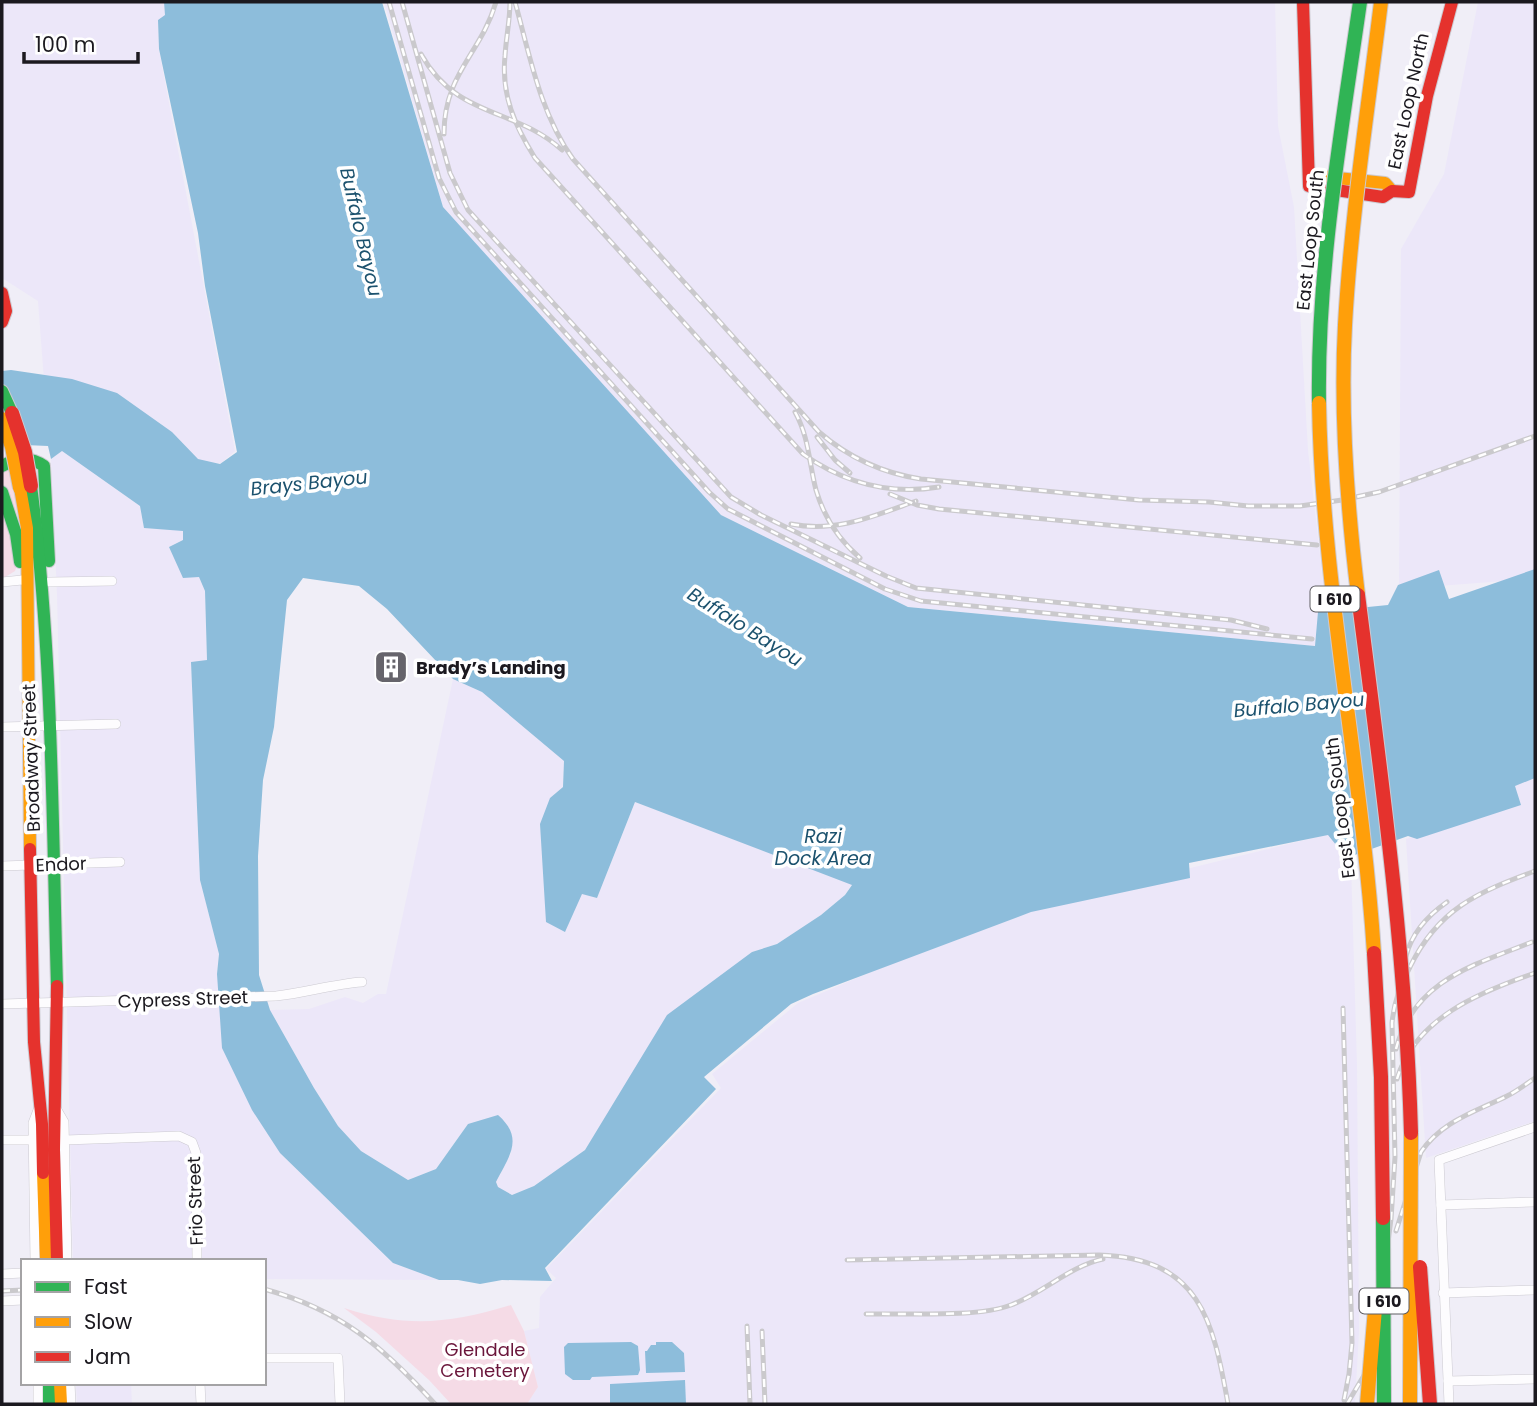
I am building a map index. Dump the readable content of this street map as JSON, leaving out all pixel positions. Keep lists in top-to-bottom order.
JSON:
{
  "streets": {
    "main road": [
      "East Loop North",
      "East Loop South",
      "I 610",
      "Broadway Street"
    ],
    "street": ["Endor", "Cypress Street", "Frio Street"]
  },
  "crossings": [
    ["Broadway Street", "Endor"],
    ["Broadway Street", "Cypress Street"],
    ["Broadway Street", "Frio Street"]
  ],
  "water": ["Buffalo Bayou", "Brays Bayou", "Razi Dock Area"],
  "parks": ["Glendale Cemetery"],
  "places": {
    "building": ["Brady’s Landing"]
  },
  "legend": ["Fast", "Slow", "Jam"],
  "scale_bar": "100 m"
}
